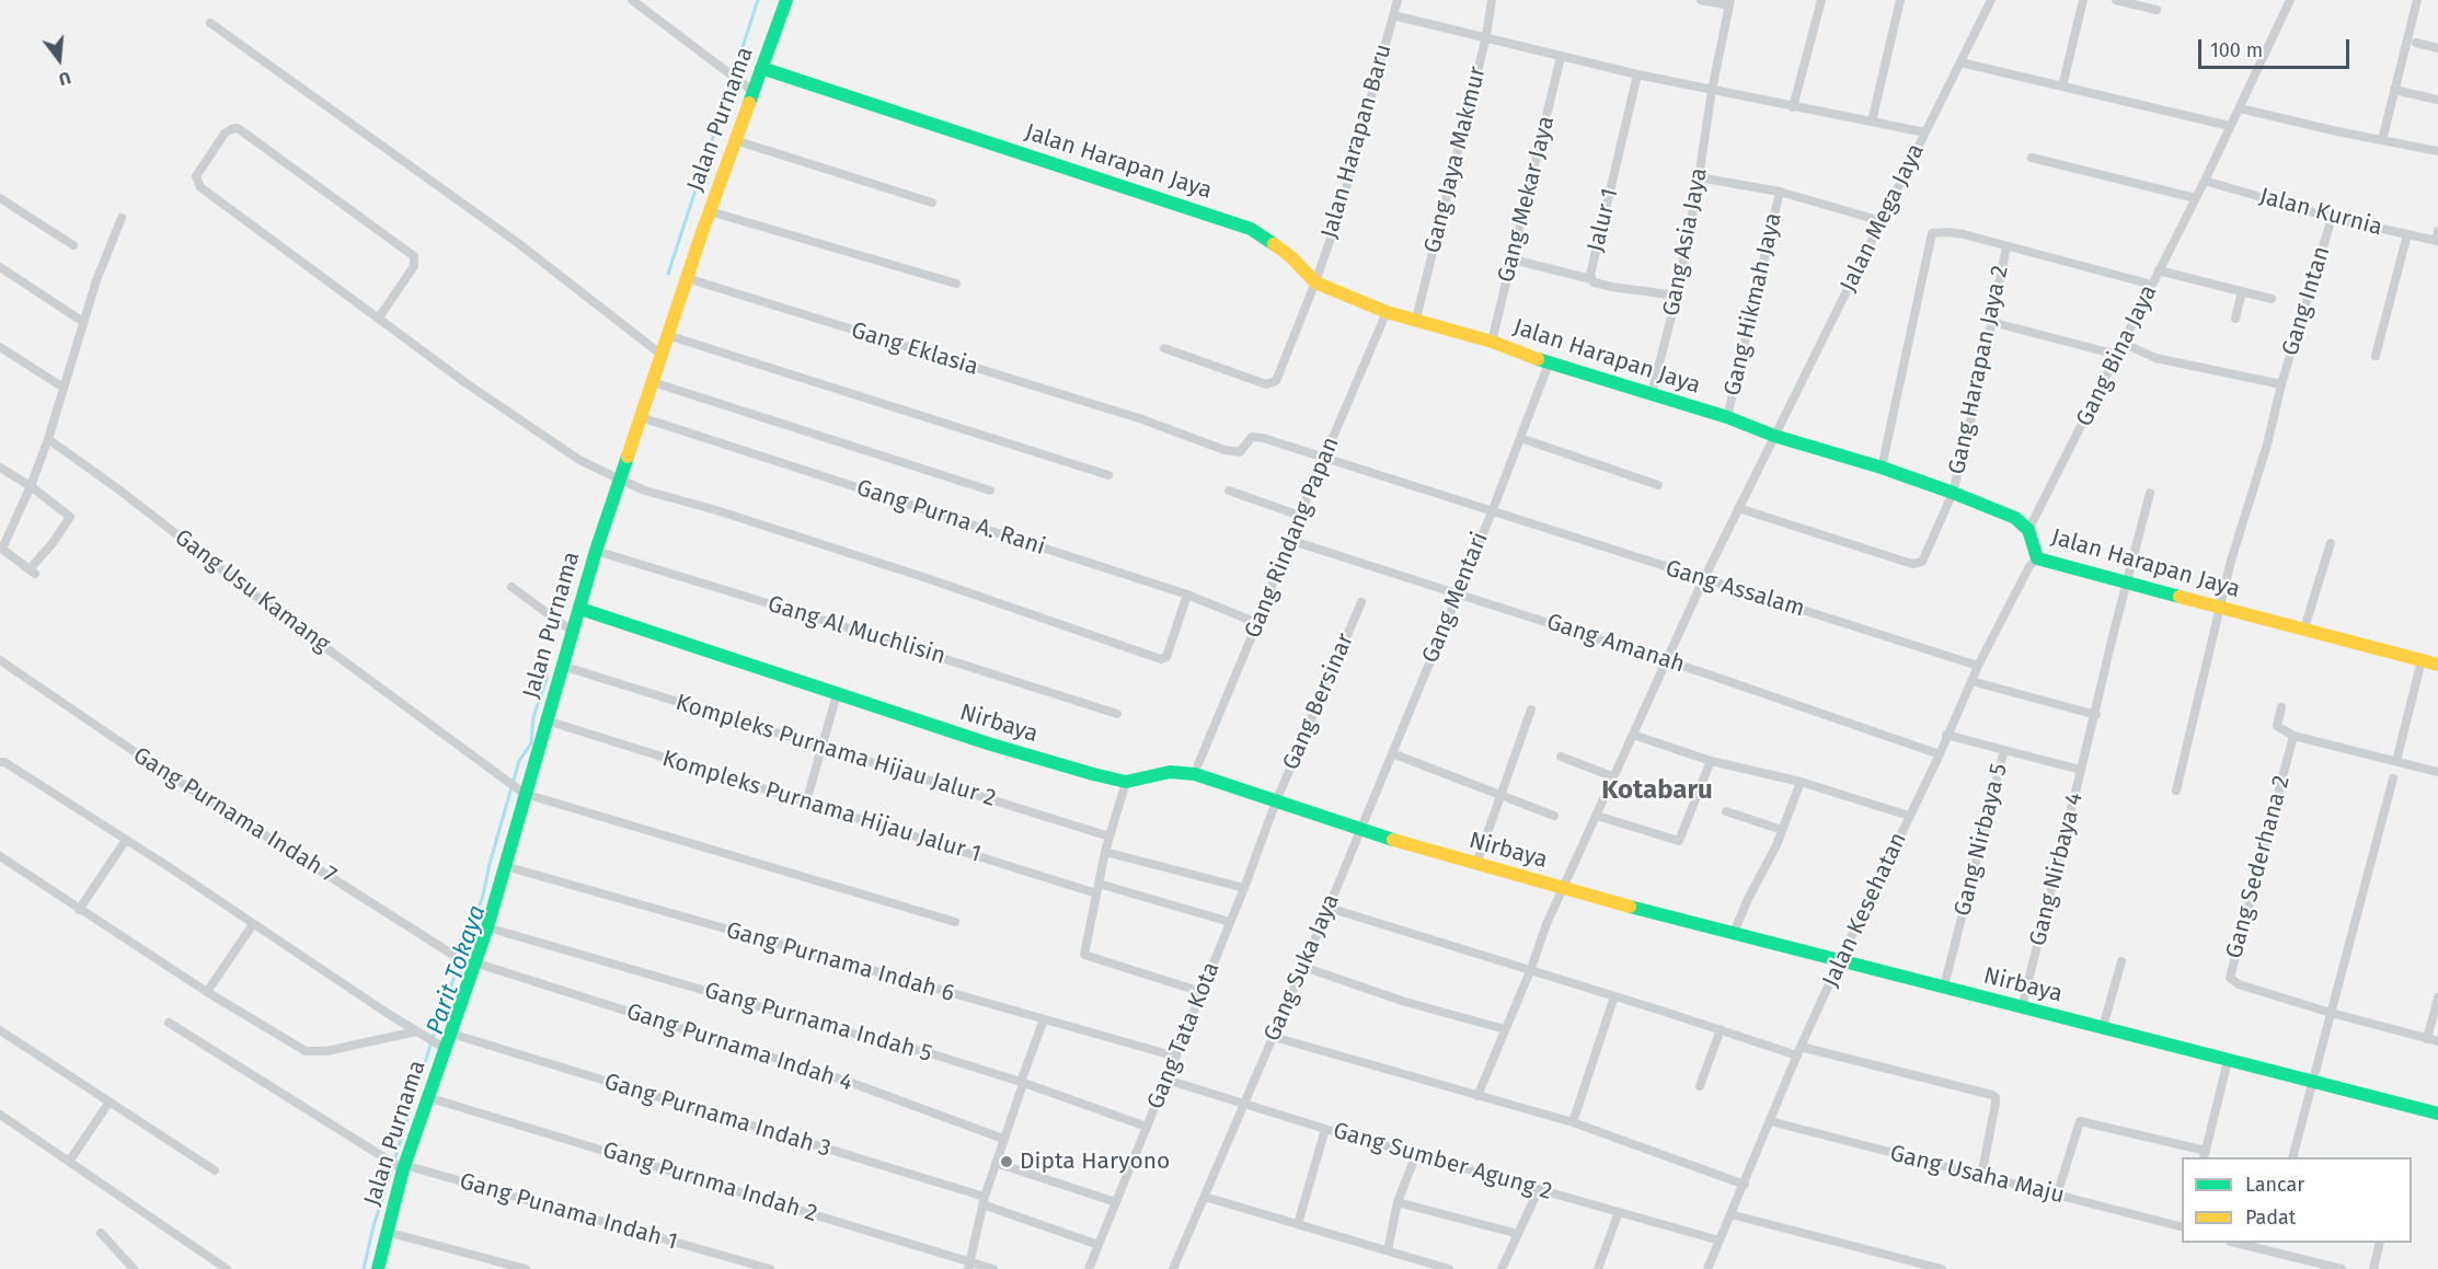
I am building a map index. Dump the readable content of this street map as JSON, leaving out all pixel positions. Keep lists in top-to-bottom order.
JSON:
{
  "streets": {
    "street": [
      "Jalan Purnama",
      "Jalan Harapan Baru",
      "Gang Jaya Makmur",
      "Jalan Harapan Jaya",
      "Gang Mekar Jaya",
      "Jalan Kurnia",
      "Jalan Mega Jaya",
      "Jalur 1",
      "Gang Asia Jaya",
      "Gang Intan",
      "Gang Hikmah Jaya",
      "Gang Eklasia",
      "Gang Bina Jaya",
      "Gang Harapan Jaya 2",
      "Gang Purna A. Rani",
      "Gang Rindang Papan",
      "Gang Assalam",
      "Gang Usu Kamang",
      "Gang Mentari",
      "Gang Al Muchlisin",
      "Gang Amanah",
      "Gang Bersinar",
      "Nirbaya",
      "Kompleks Purnama Hijau Jalur 2",
      "Kompleks Purnama Hijau Jalur 1",
      "Gang Purnama Indah 7",
      "Gang Nirbaya 5",
      "Gang Sederhana 2",
      "Gang Nirbaya 4",
      "Jalan Kesehatan",
      "Gang Purnama Indah 6",
      "Gang Suka Jaya",
      "Gang Purnama Indah 5",
      "Gang Tata Kota",
      "Gang Purnama Indah 4",
      "Gang Purnama Indah 3",
      "Gang Sumber Agung 2",
      "Gang Usaha Maju",
      "Gang Purnma Indah 2",
      "Gang Punama Indah 1"
    ]
  },
  "crossings": [
    ["Jalan Purnama", "Jalan Harapan Jaya"],
    ["Jalan Purnama", "Gang Eklasia"],
    ["Jalan Purnama", "Gang Purna A. Rani"],
    ["Jalan Purnama", "Gang Usu Kamang"],
    ["Jalan Purnama", "Gang Al Muchlisin"],
    ["Jalan Purnama", "Nirbaya"],
    ["Jalan Purnama", "Kompleks Purnama Hijau Jalur 2"],
    ["Jalan Purnama", "Kompleks Purnama Hijau Jalur 1"],
    ["Jalan Purnama", "Gang Purnama Indah 7"],
    ["Jalan Purnama", "Gang Purnama Indah 6"],
    ["Jalan Purnama", "Gang Purnama Indah 5"],
    ["Jalan Purnama", "Gang Purnama Indah 4"],
    ["Jalan Purnama", "Gang Purnama Indah 3"],
    ["Jalan Purnama", "Gang Purnma Indah 2"],
    ["Jalan Purnama", "Gang Punama Indah 1"],
    ["Jalan Harapan Baru", "Jalan Harapan Jaya"],
    ["Gang Jaya Makmur", "Jalan Harapan Jaya"],
    ["Jalan Harapan Jaya", "Gang Mekar Jaya"],
    ["Jalan Harapan Jaya", "Jalan Mega Jaya"],
    ["Jalan Harapan Jaya", "Gang Asia Jaya"],
    ["Jalan Harapan Jaya", "Gang Intan"],
    ["Jalan Harapan Jaya", "Gang Hikmah Jaya"],
    ["Jalan Harapan Jaya", "Gang Bina Jaya"],
    ["Jalan Harapan Jaya", "Gang Harapan Jaya 2"],
    ["Jalan Harapan Jaya", "Gang Rindang Papan"],
    ["Jalan Harapan Jaya", "Gang Mentari"],
    ["Jalan Harapan Jaya", "Gang Nirbaya 4"],
    ["Jalan Harapan Jaya", "Jalan Kesehatan"],
    ["Jalan Kurnia", "Gang Intan"],
    ["Jalan Kurnia", "Gang Bina Jaya"],
    ["Jalan Mega Jaya", "Gang Harapan Jaya 2"],
    ["Jalan Mega Jaya", "Gang Assalam"],
    ["Jalan Mega Jaya", "Gang Amanah"],
    ["Jalan Mega Jaya", "Nirbaya"],
    ["Jalur 1", "Gang Asia Jaya"],
    ["Gang Eklasia", "Gang Rindang Papan"],
    ["Gang Eklasia", "Gang Assalam"],
    ["Gang Purna A. Rani", "Gang Rindang Papan"],
    ["Gang Rindang Papan", "Gang Assalam"],
    ["Gang Rindang Papan", "Gang Amanah"],
    ["Gang Rindang Papan", "Nirbaya"],
    ["Gang Assalam", "Gang Mentari"],
    ["Gang Assalam", "Jalan Kesehatan"],
    ["Gang Mentari", "Gang Amanah"],
    ["Gang Mentari", "Nirbaya"],
    ["Gang Mentari", "Gang Suka Jaya"],
    ["Gang Amanah", "Jalan Kesehatan"],
    ["Gang Bersinar", "Nirbaya"],
    ["Gang Bersinar", "Gang Tata Kota"],
    ["Nirbaya", "Gang Nirbaya 5"],
    ["Nirbaya", "Gang Nirbaya 4"],
    ["Nirbaya", "Jalan Kesehatan"],
    ["Nirbaya", "Gang Suka Jaya"],
    ["Nirbaya", "Gang Tata Kota"],
    ["Kompleks Purnama Hijau Jalur 1", "Gang Tata Kota"],
    ["Gang Purnama Indah 7", "Gang Purnama Indah 4"],
    ["Gang Nirbaya 5", "Jalan Kesehatan"],
    ["Jalan Kesehatan", "Gang Sumber Agung 2"],
    ["Jalan Kesehatan", "Gang Usaha Maju"],
    ["Gang Purnama Indah 6", "Gang Tata Kota"],
    ["Gang Suka Jaya", "Gang Sumber Agung 2"],
    ["Gang Purnama Indah 5", "Gang Tata Kota"],
    ["Gang Tata Kota", "Gang Purnama Indah 3"],
    ["Gang Tata Kota", "Gang Sumber Agung 2"]
  ],
  "districts": ["Kotabaru"],
  "water": ["Parit Tokaya"],
  "places": ["Dipta Haryono"],
  "legend": ["Lancar", "Padat"],
  "scale_bar": "100 m",
  "north": "bottom"
}
